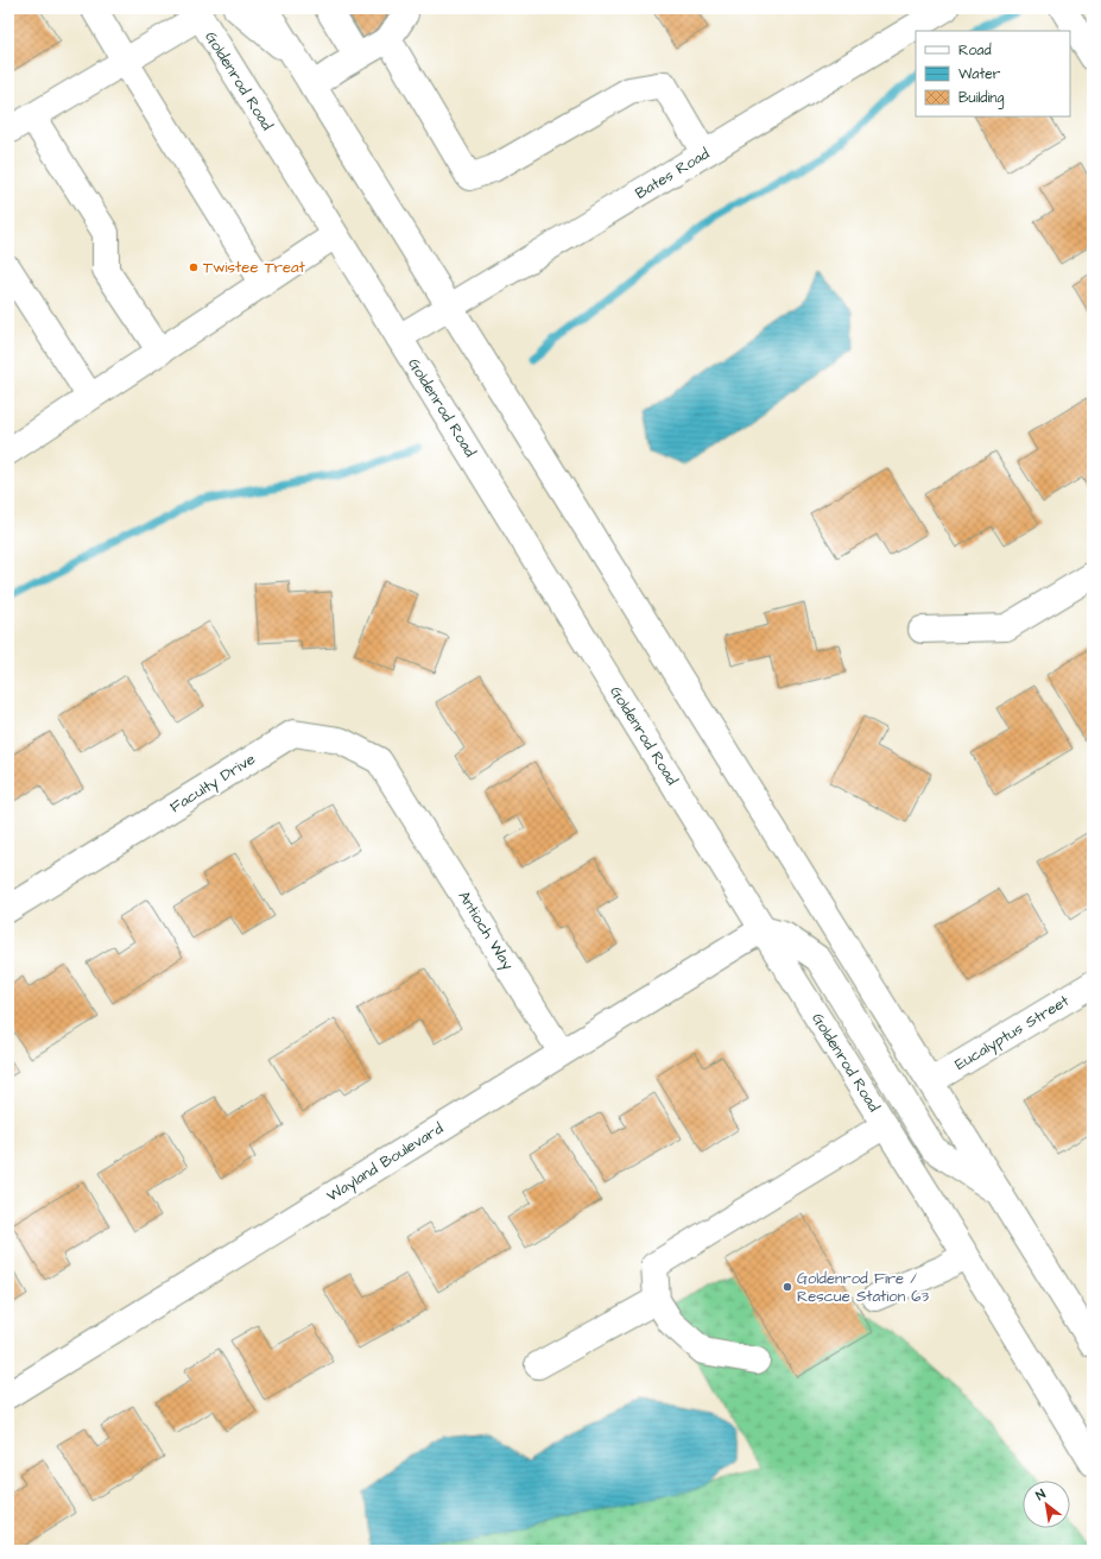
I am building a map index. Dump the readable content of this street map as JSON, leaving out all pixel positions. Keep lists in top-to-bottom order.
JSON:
{
  "streets": {
    "main road": [
      "Goldenrod Road",
      "Bates Road",
      "Faculty Drive",
      "Antioch Way",
      "Eucalyptus Street",
      "Wayland Boulevard"
    ]
  },
  "crossings": [
    ["Goldenrod Road", "Bates Road"],
    ["Goldenrod Road", "Wayland Boulevard"],
    ["Faculty Drive", "Antioch Way"],
    ["Antioch Way", "Wayland Boulevard"]
  ],
  "places": ["Twistee Treat", "Goldenrod Fire / Rescue Station 63"],
  "legend": ["Road", "Water", "Building"],
  "north": "top left"
}
